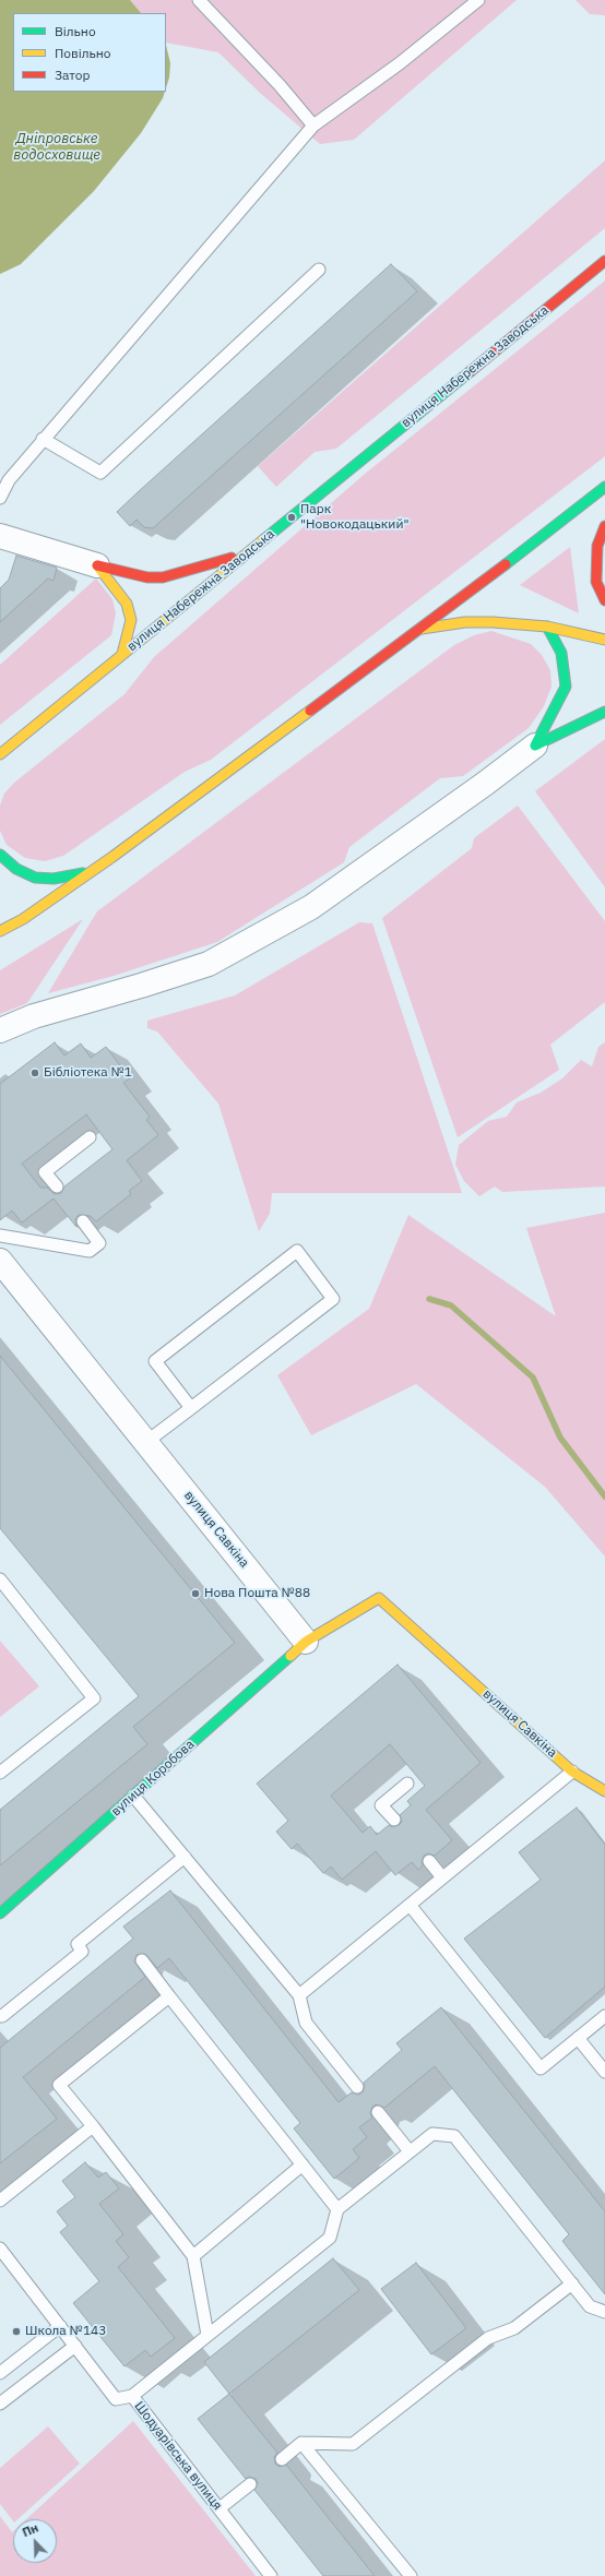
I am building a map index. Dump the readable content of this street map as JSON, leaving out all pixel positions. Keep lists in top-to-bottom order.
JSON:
{
  "streets": {
    "main road": ["вулиця Набережна Заводська", "вулиця Савкіна", "вулиця Коробова"],
    "lane": ["Шодуарівська вулиця"]
  },
  "crossings": [
    ["вулиця Савкіна", "вулиця Коробова"]
  ],
  "water": ["Дніпровське водосховище"],
  "places": [
    "Парк \"Новокодацький\"",
    "Бібліотека №1",
    "Нова Пошта №88",
    "Школа №143"
  ],
  "legend": ["Вільно", "Повільно", "Затор"],
  "north": "top left"
}
